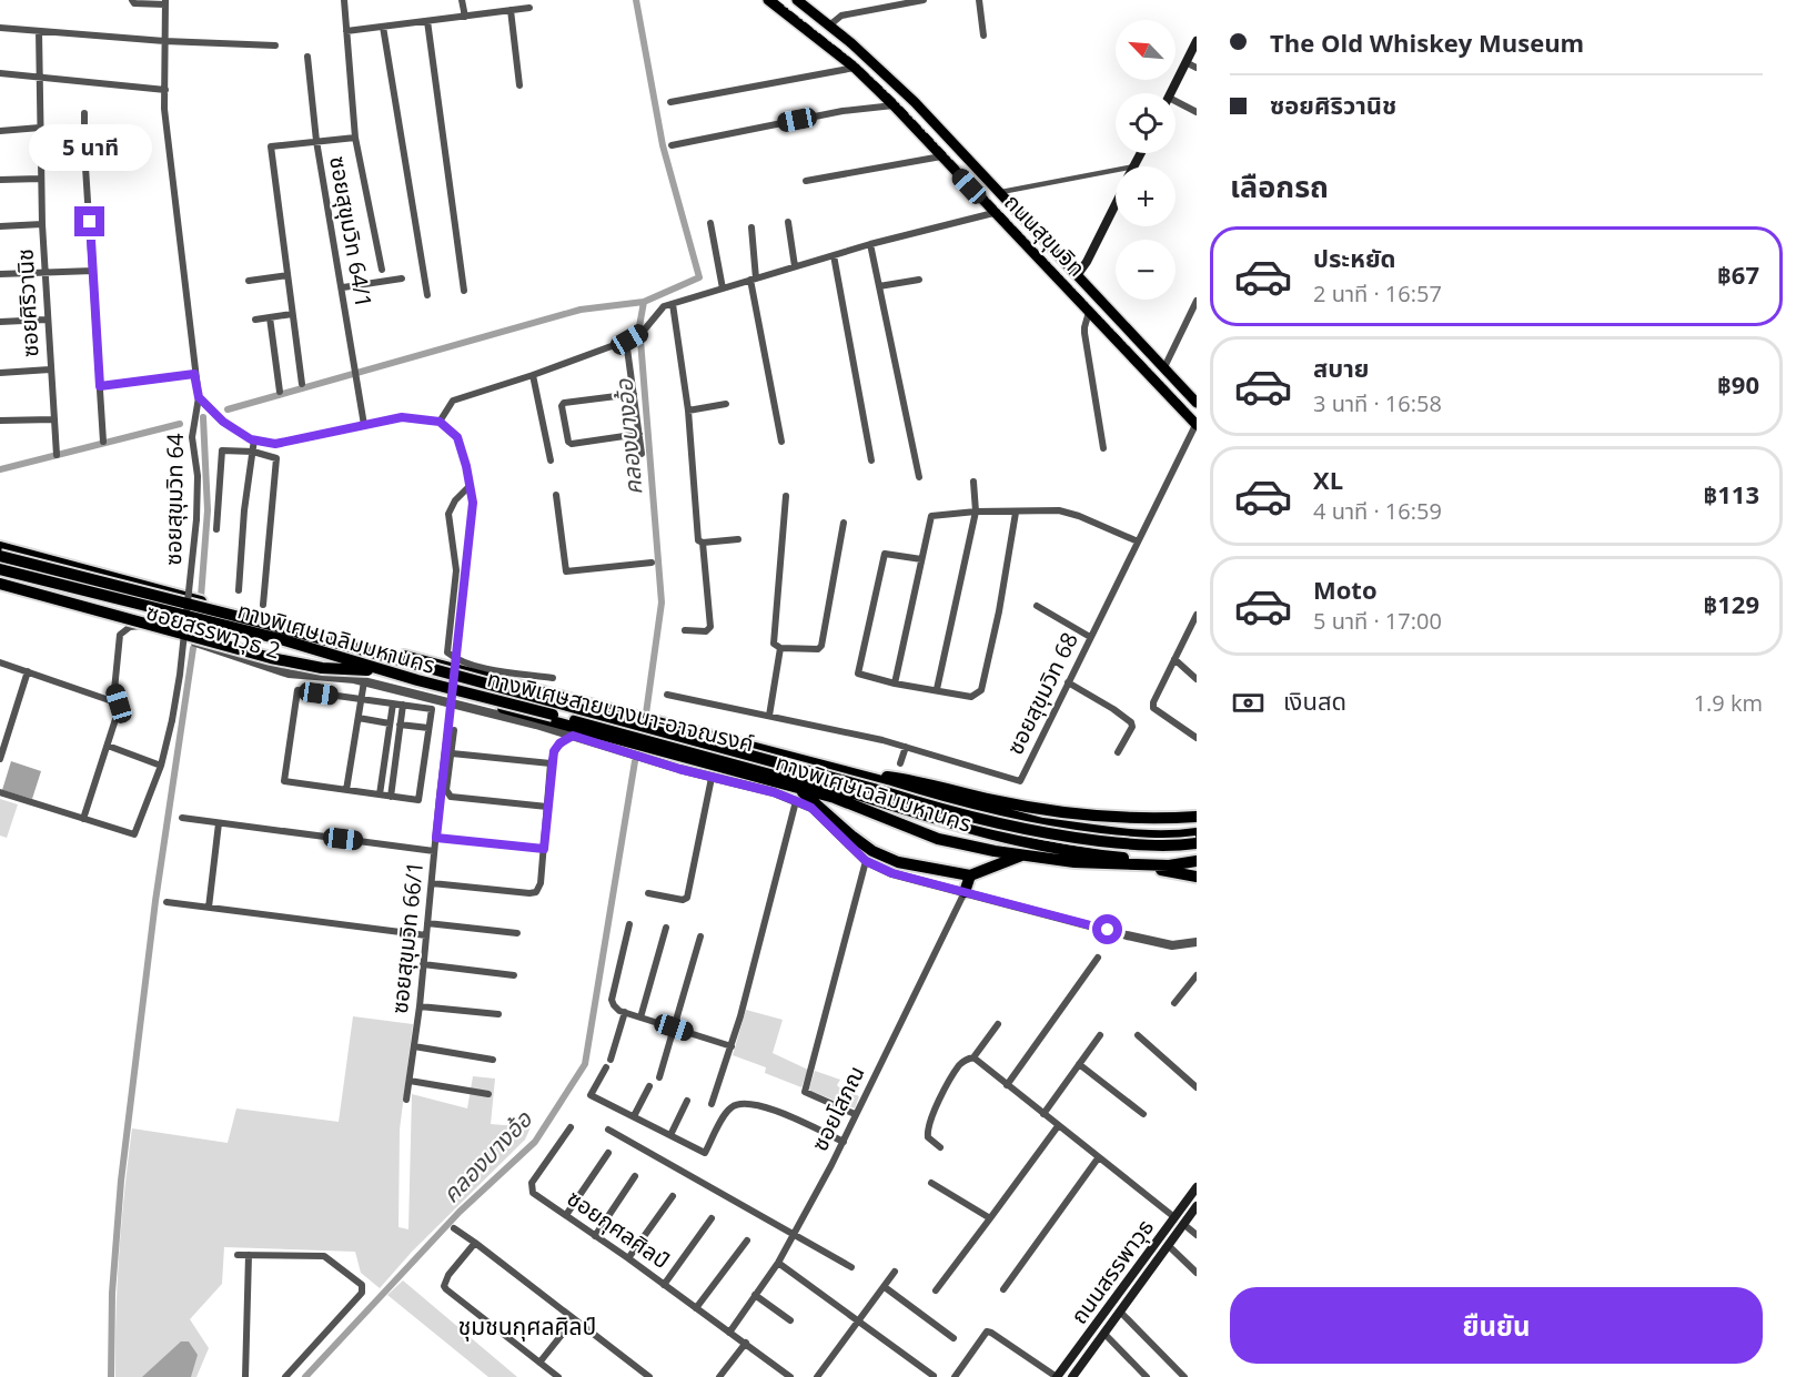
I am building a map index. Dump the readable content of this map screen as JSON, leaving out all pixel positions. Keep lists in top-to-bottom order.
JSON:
{
  "streets": {
    "highway": ["ทางพิเศษเฉลิมมหานคร", "ทางพิเศษสายบางนา-อาจณรงค์"],
    "main road": ["ถนนสุขุมวิท", "ถนนสรรพาวุธ"],
    "street": [
      "ซอยสุขุมวิท 64/1",
      "ซอยศิริวานิช",
      "ซอยสุขุมวิท 64",
      "ซอยสรรพาวุธ 2",
      "ซอยสุขุมวิท 68",
      "ซอยสุขุมวิท 66/1",
      "ซอยโสภณ",
      "ซอยกุศลศิลป์"
    ]
  },
  "crossings": [
    ["ถนนสุขุมวิท", "ซอยสุขุมวิท 68"],
    ["ซอยสุขุมวิท 64", "ซอยสรรพาวุธ 2"],
    ["ซอยสรรพาวุธ 2", "ซอยโสภณ"],
    ["ทางพิเศษเฉลิมมหานคร", "ทางพิเศษสายบางนา-อาจณรงค์"],
    ["ซอยโสภณ", "ซอยกุศลศิลป์"]
  ],
  "districts": ["ชุมชนกุศลศิลป์"],
  "water": ["คลองบางอ้อ"],
  "north": "top left",
  "page": {
    "banner": ["The Old Whiskey Museum", "ซอยศิริวานิช"],
    "map_buttons": ["+", "−"],
    "bubble": "5 นาที",
    "heading": "เลือกรถ",
    "list": [
      {
        "name": "ประหยัด",
        "note": "2 นาที · 16:57",
        "value": "฿67"
      },
      {
        "name": "สบาย",
        "note": "3 นาที · 16:58",
        "value": "฿90"
      },
      {
        "name": "XL",
        "note": "4 นาที · 16:59",
        "value": "฿113"
      },
      {
        "name": "Moto",
        "note": "5 นาที · 17:00",
        "value": "฿129"
      }
    ],
    "pay": ["เงินสด", "1.9 km"],
    "buttons": "ยืนยัน"
  }
}
